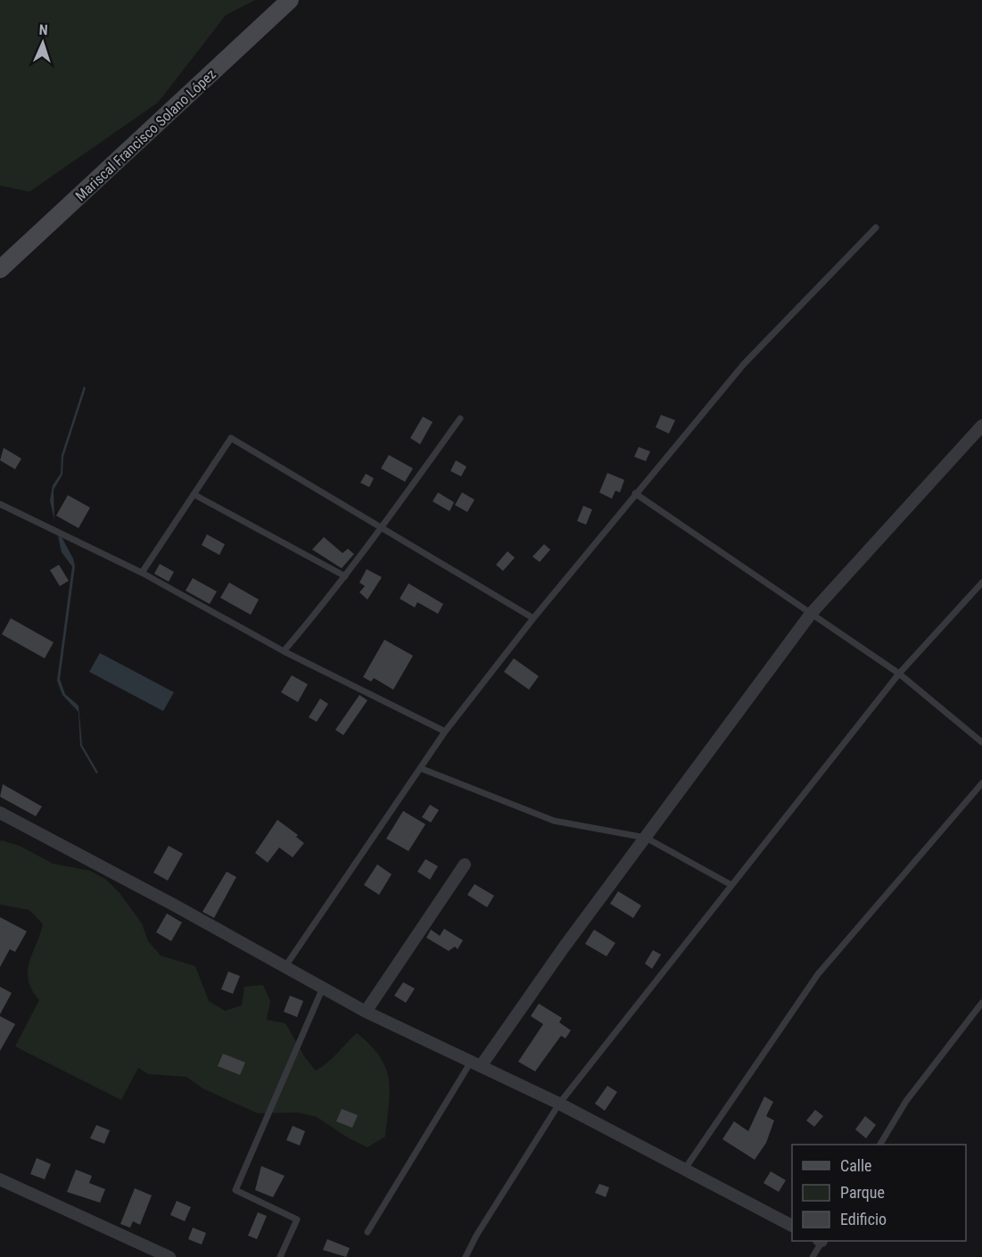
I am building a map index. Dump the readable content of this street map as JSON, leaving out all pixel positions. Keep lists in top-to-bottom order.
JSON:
{
  "streets": {
    "main road": ["Mariscal Francisco Solano López"]
  },
  "legend": ["Calle", "Parque", "Edificio"],
  "north": "top"
}
